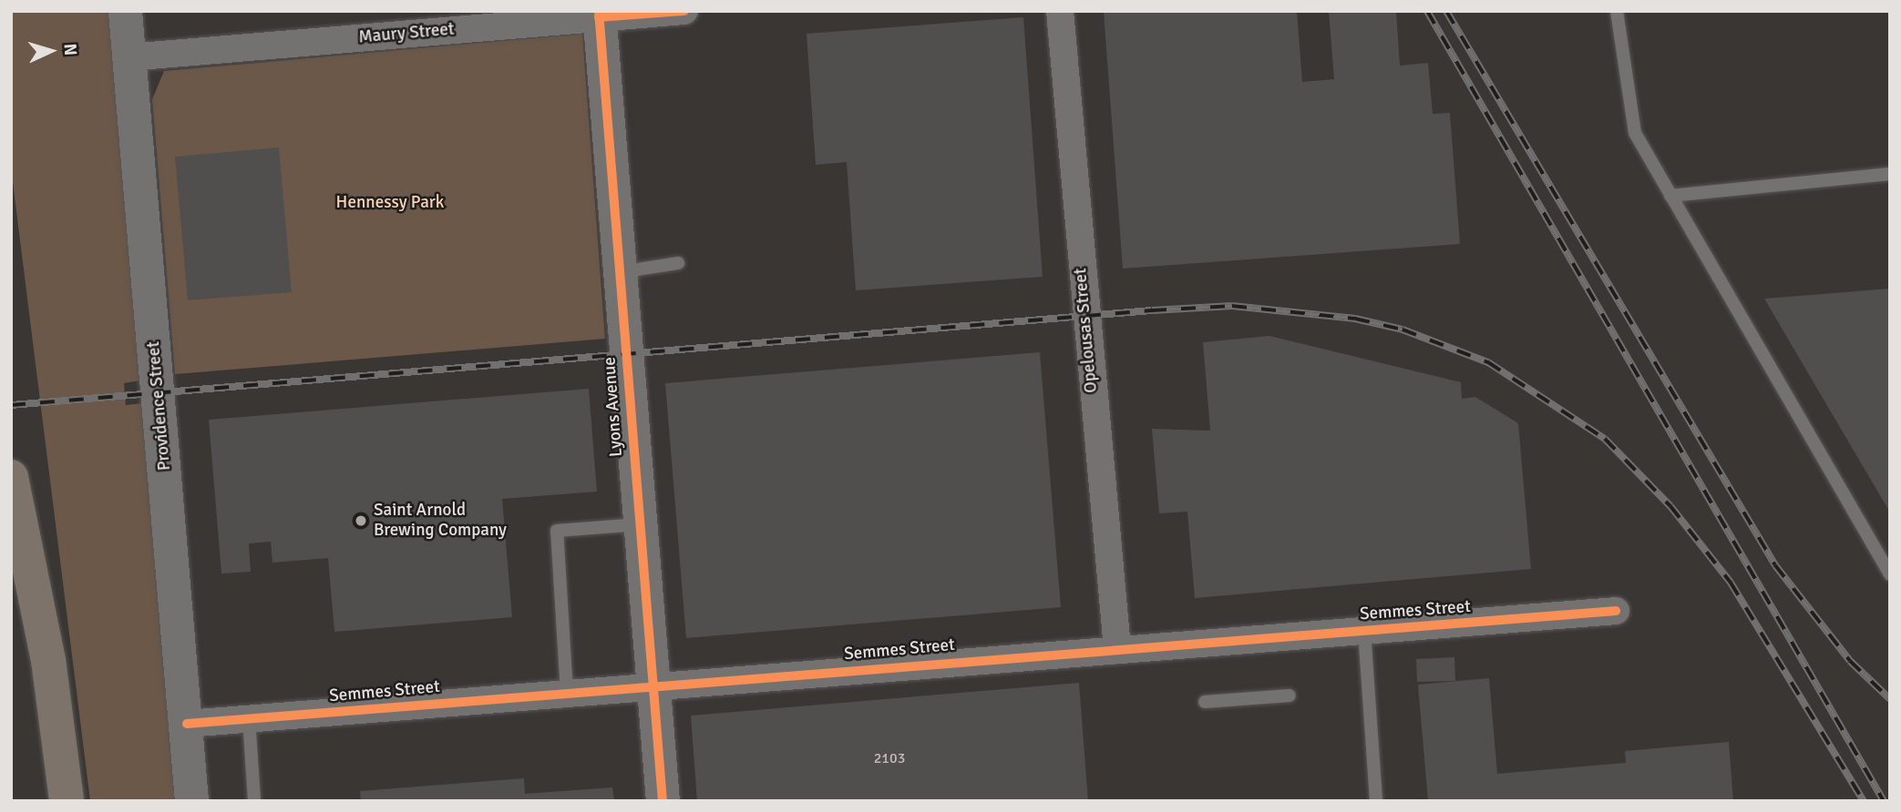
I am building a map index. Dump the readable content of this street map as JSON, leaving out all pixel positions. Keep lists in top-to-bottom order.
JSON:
{
  "streets": {
    "street": [
      "Maury Street",
      "Opelousas Street",
      "Providence Street",
      "Lyons Avenue",
      "Semmes Street"
    ]
  },
  "crossings": [
    ["Maury Street", "Providence Street"],
    ["Maury Street", "Lyons Avenue"],
    ["Opelousas Street", "Semmes Street"],
    ["Providence Street", "Semmes Street"],
    ["Lyons Avenue", "Semmes Street"]
  ],
  "parks": ["Hennessy Park"],
  "places": ["Saint Arnold Brewing Company"],
  "house_numbers": ["2103"],
  "north": "right"
}
